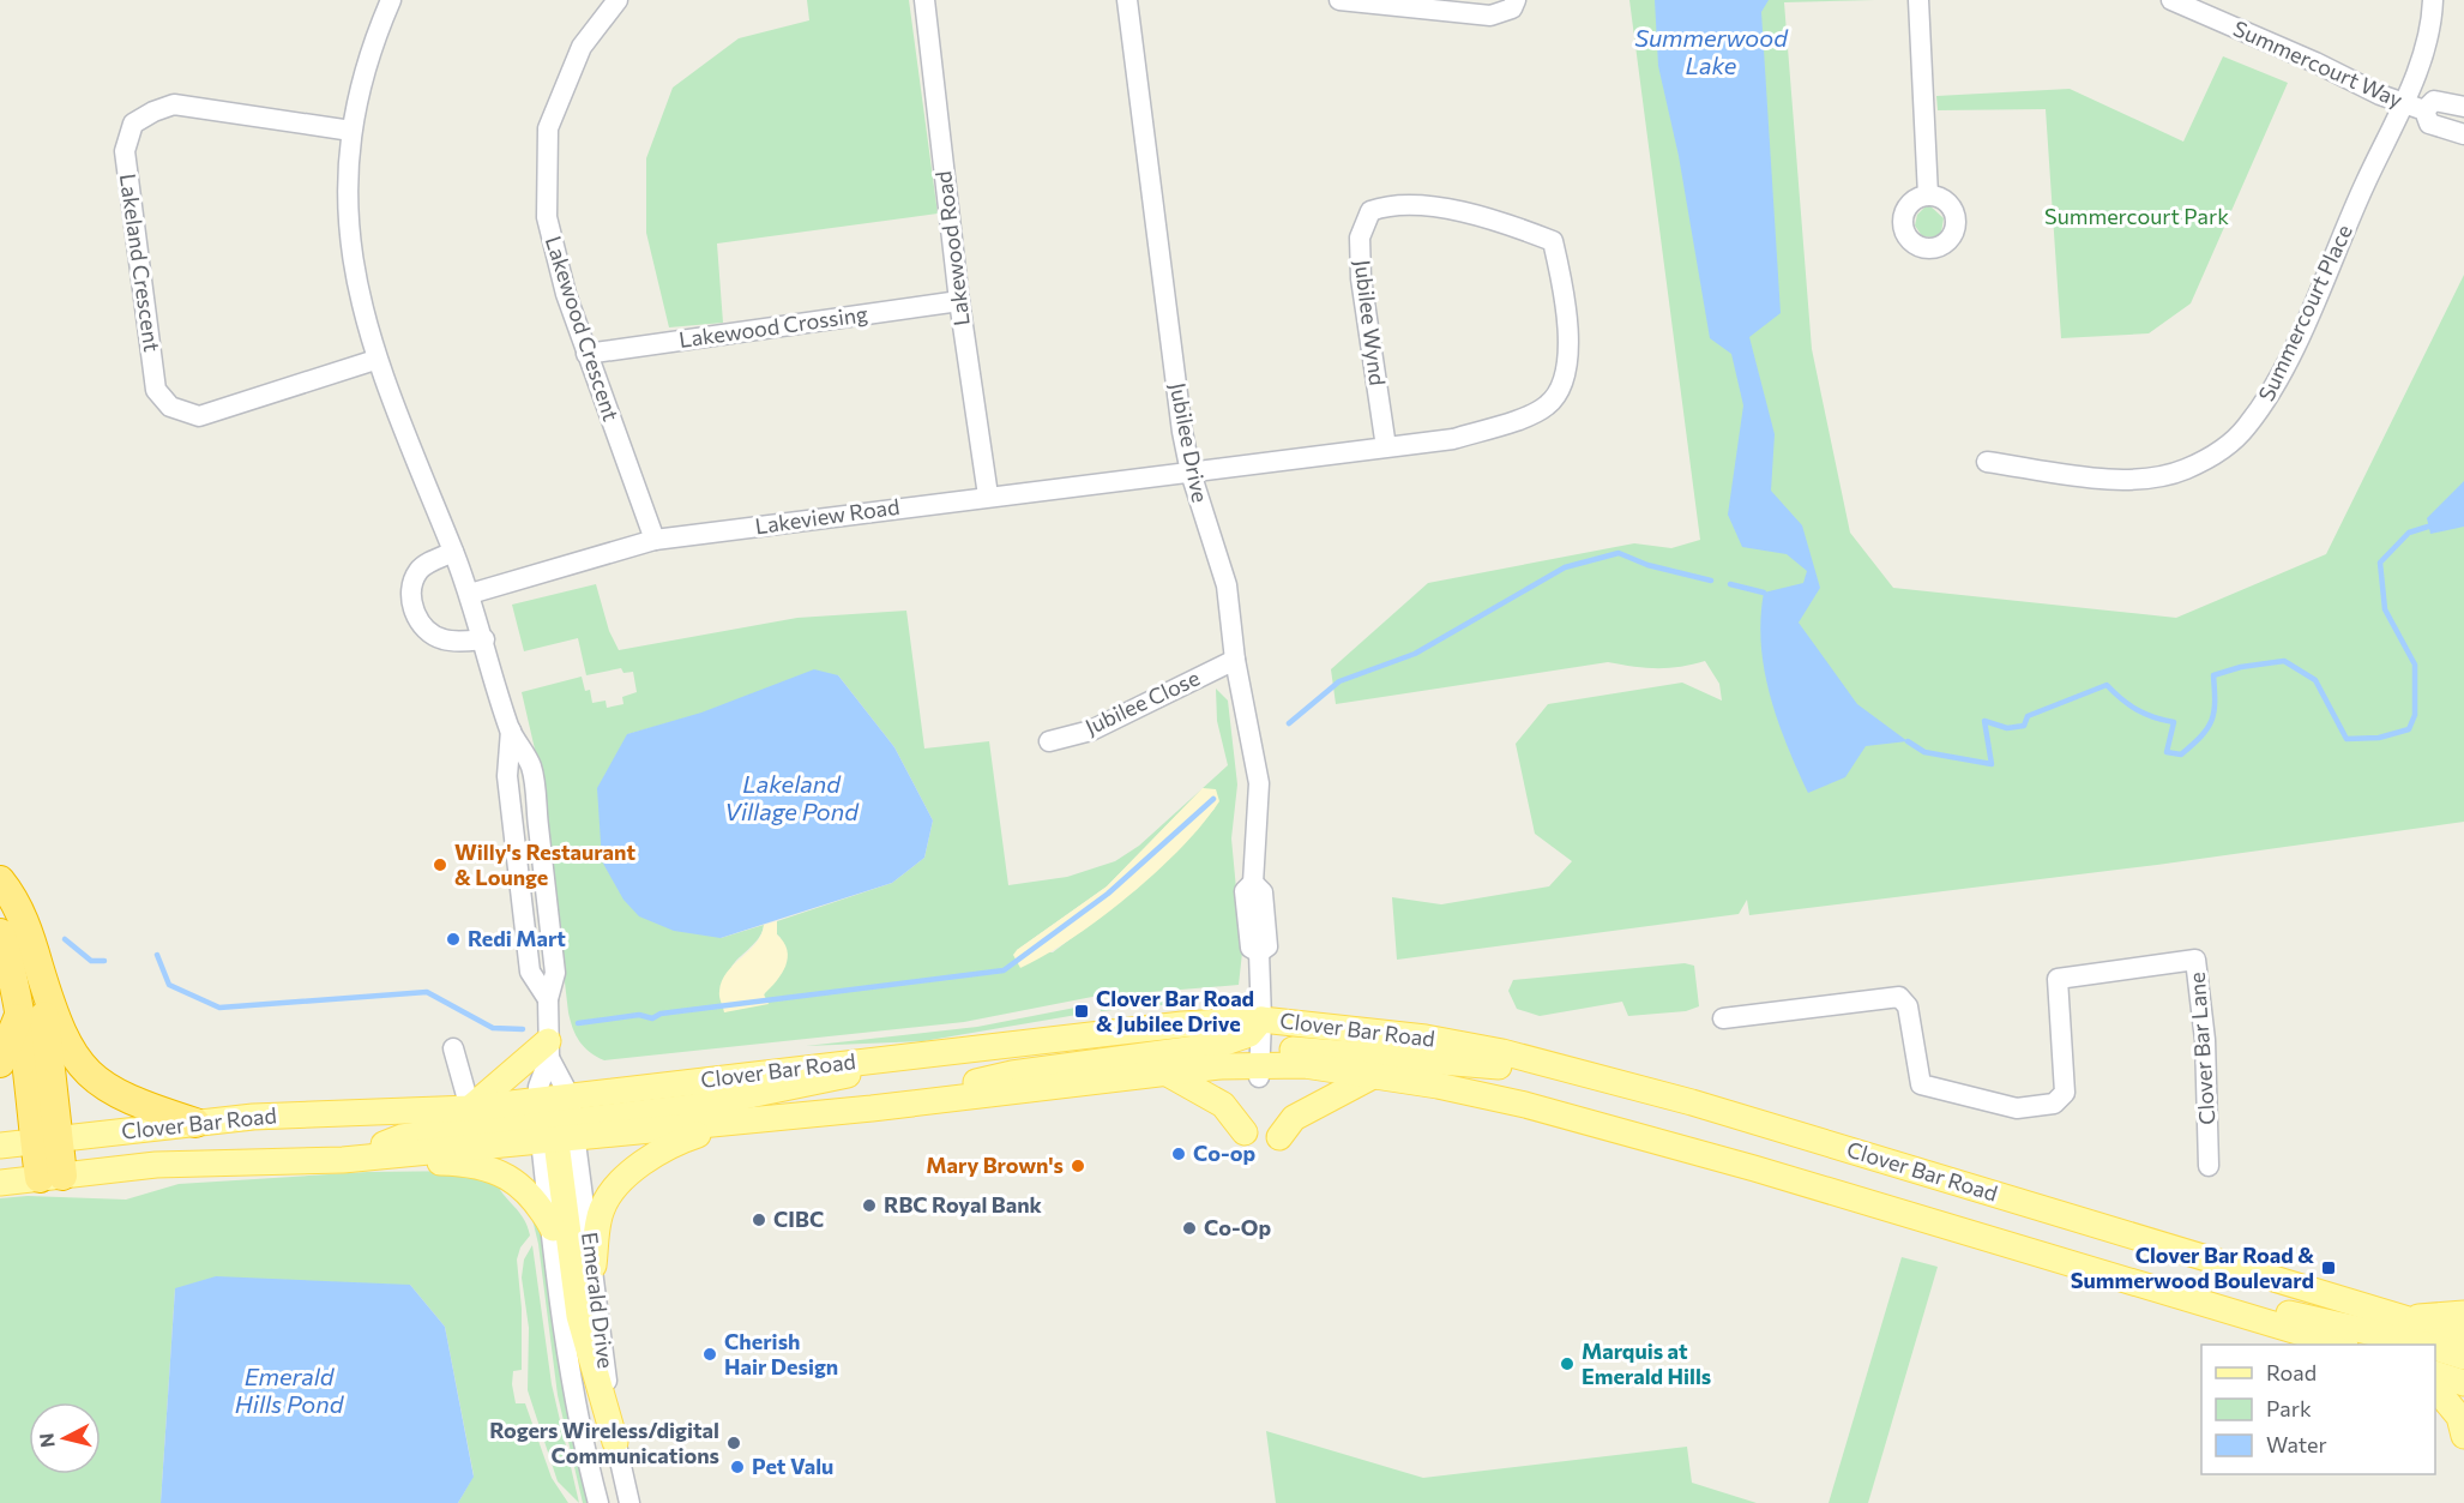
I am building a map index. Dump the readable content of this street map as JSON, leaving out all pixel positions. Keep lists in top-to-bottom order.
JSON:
{
  "streets": {
    "main road": ["Clover Bar Road"],
    "street": [
      "Summercourt Way",
      "Lakewood Road",
      "Lakeland Crescent",
      "Summercourt Place",
      "Jubilee Wynd",
      "Lakewood Crossing",
      "Lakewood Crescent",
      "Jubilee Drive",
      "Lakeview Road",
      "Jubilee Close",
      "Clover Bar Lane",
      "Emerald Drive"
    ]
  },
  "crossings": [
    ["Summercourt Way", "Summercourt Place"],
    ["Lakewood Road", "Lakewood Crossing"],
    ["Lakewood Road", "Lakeview Road"],
    ["Jubilee Wynd", "Jubilee Drive"],
    ["Jubilee Wynd", "Lakeview Road"],
    ["Lakewood Crossing", "Lakewood Crescent"],
    ["Lakewood Crescent", "Lakeview Road"],
    ["Jubilee Drive", "Lakeview Road"],
    ["Jubilee Drive", "Jubilee Close"],
    ["Jubilee Drive", "Clover Bar Road"],
    ["Clover Bar Road", "Emerald Drive"]
  ],
  "water": ["Summerwood Lake", "Lakeland Village Pond", "Emerald Hills Pond"],
  "parks": ["Summercourt Park"],
  "places": {
    "other": [
      "Willy's Restaurant & Lounge",
      "Redi Mart",
      "Co-op",
      "Mary Brown's",
      "RBC Royal Bank",
      "CIBC",
      "Co-Op",
      "Cherish Hair Design",
      "Marquis at Emerald Hills",
      "Rogers Wireless/digital Communications",
      "Pet Valu"
    ],
    "transit": ["Clover Bar Road & Jubilee Drive", "Clover Bar Road & Summerwood Boulevard"]
  },
  "legend": ["Road", "Park", "Water"],
  "north": "left"
}
